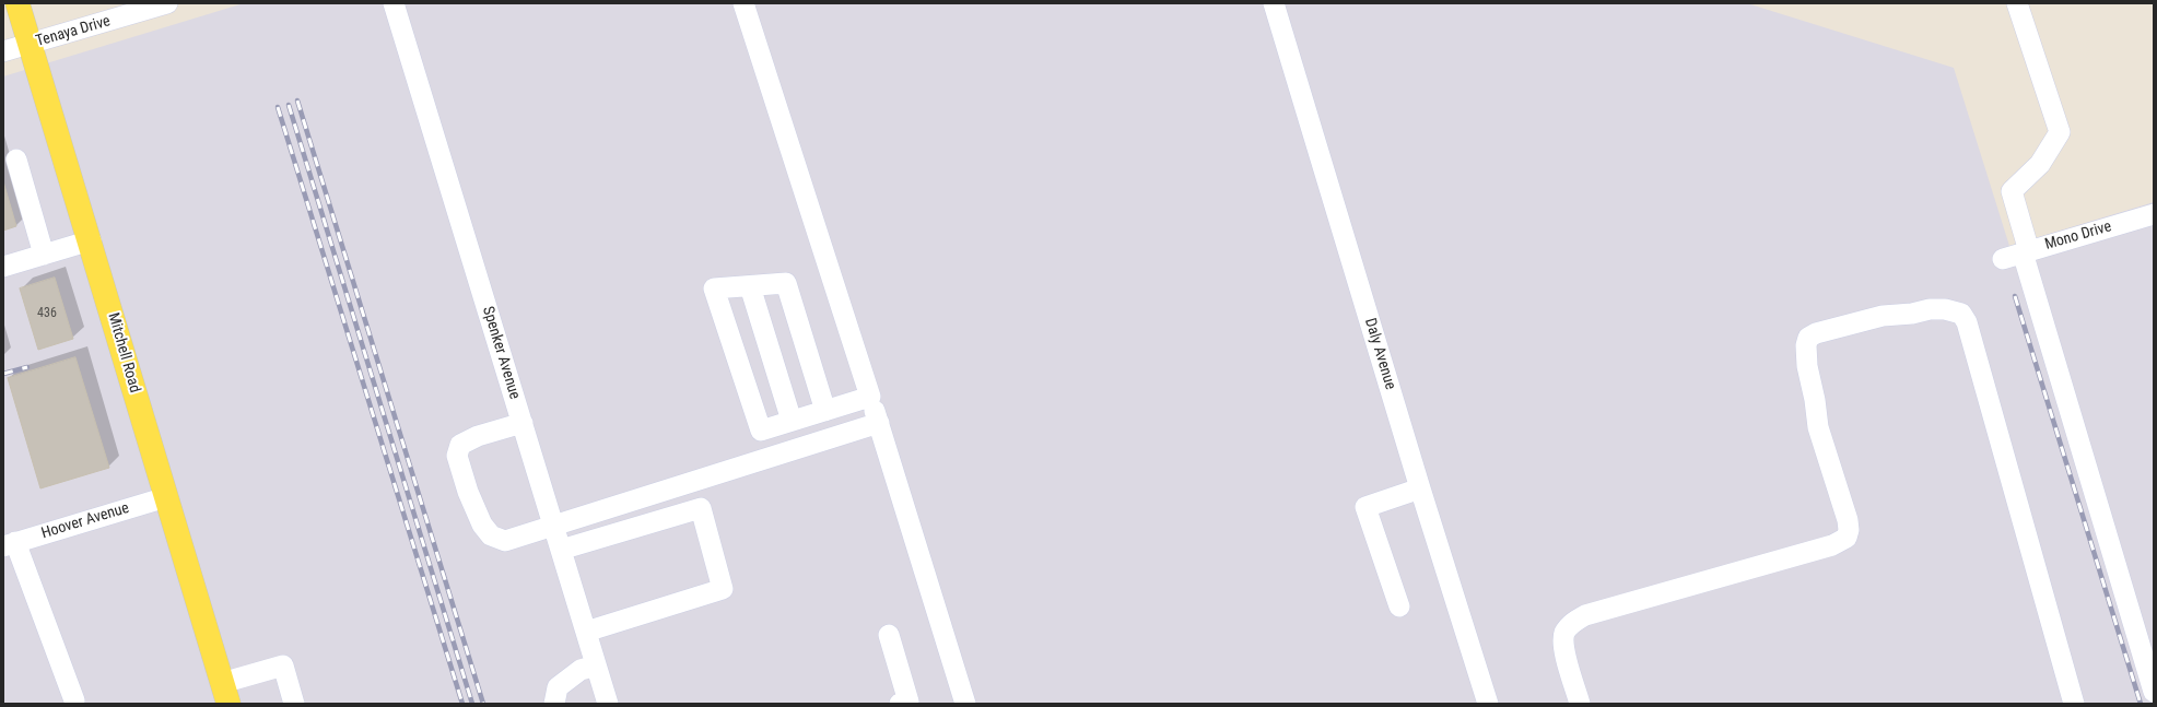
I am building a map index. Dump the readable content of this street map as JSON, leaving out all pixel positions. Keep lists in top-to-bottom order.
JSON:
{
  "streets": {
    "main road": ["Mitchell Road"],
    "street": [
      "Tenaya Drive",
      "Mono Drive",
      "Spenker Avenue",
      "Daly Avenue",
      "Hoover Avenue"
    ]
  },
  "crossings": [
    ["Tenaya Drive", "Mitchell Road"],
    ["Mitchell Road", "Hoover Avenue"]
  ],
  "house_numbers": ["436"]
}
